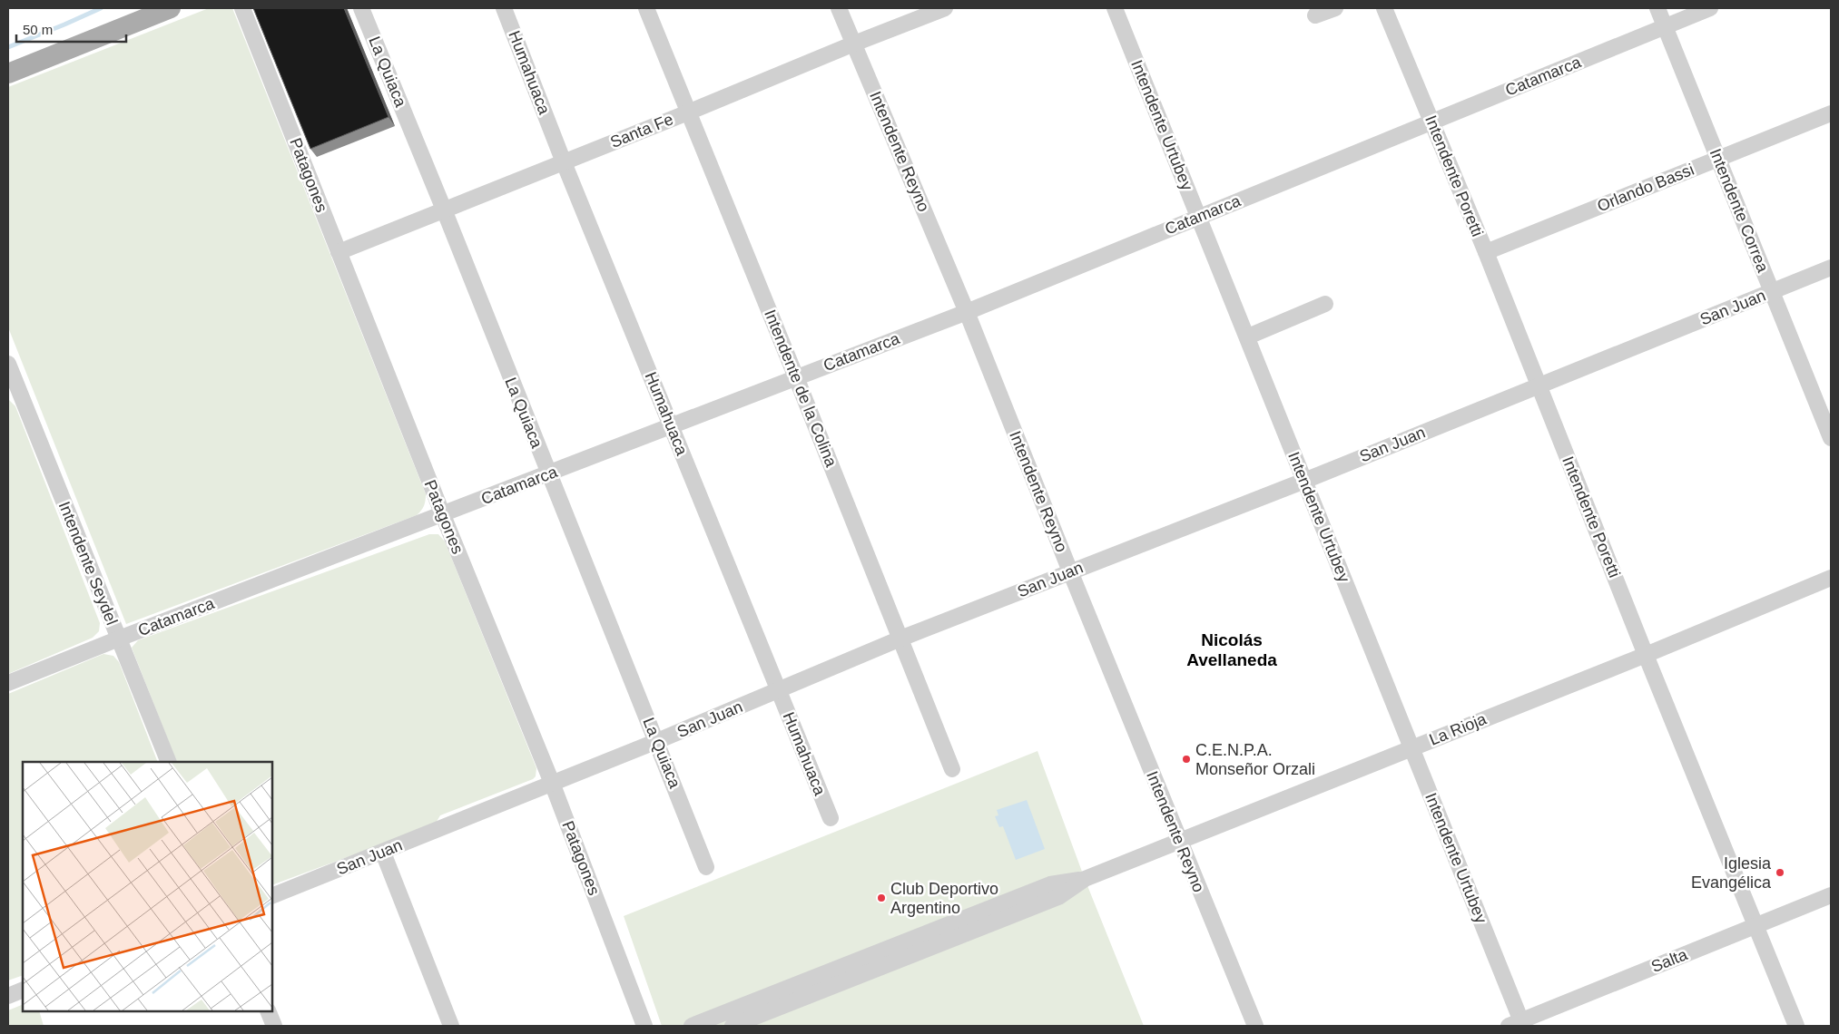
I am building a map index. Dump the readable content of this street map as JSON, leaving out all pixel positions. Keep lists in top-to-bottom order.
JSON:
{
  "streets": {
    "street": [
      "La Quiaca",
      "Humahuaca",
      "Catamarca",
      "Intendente Urtubey",
      "Santa Fe",
      "Intendente Reyno",
      "Patagones",
      "Intendente Poretti",
      "Orlando Bassi",
      "Intendente Correa",
      "San Juan",
      "Intendente de la Colina",
      "Intendente Seydel",
      "La Rioja",
      "Salta"
    ]
  },
  "crossings": [
    ["La Quiaca", "Catamarca"],
    ["La Quiaca", "Santa Fe"],
    ["La Quiaca", "San Juan"],
    ["Humahuaca", "Catamarca"],
    ["Humahuaca", "Santa Fe"],
    ["Humahuaca", "San Juan"],
    ["Catamarca", "Intendente Urtubey"],
    ["Catamarca", "Intendente Reyno"],
    ["Catamarca", "Patagones"],
    ["Catamarca", "Intendente Poretti"],
    ["Catamarca", "Intendente Correa"],
    ["Catamarca", "Intendente de la Colina"],
    ["Catamarca", "Intendente Seydel"],
    ["Intendente Urtubey", "San Juan"],
    ["Intendente Urtubey", "La Rioja"],
    ["Intendente Urtubey", "Salta"],
    ["Santa Fe", "Intendente Reyno"],
    ["Santa Fe", "Patagones"],
    ["Santa Fe", "Intendente de la Colina"],
    ["Intendente Reyno", "San Juan"],
    ["Intendente Reyno", "La Rioja"],
    ["Patagones", "San Juan"],
    ["Intendente Poretti", "Orlando Bassi"],
    ["Intendente Poretti", "San Juan"],
    ["Intendente Poretti", "La Rioja"],
    ["Intendente Poretti", "Salta"],
    ["Orlando Bassi", "Intendente Correa"],
    ["Intendente Correa", "San Juan"],
    ["San Juan", "Intendente de la Colina"]
  ],
  "districts": ["Nicolás Avellaneda"],
  "places": ["C.E.N.P.A. Monseñor Orzali", "Iglesia Evangélica", "Club Deportivo Argentino"],
  "scale_bar": "50 m"
}
